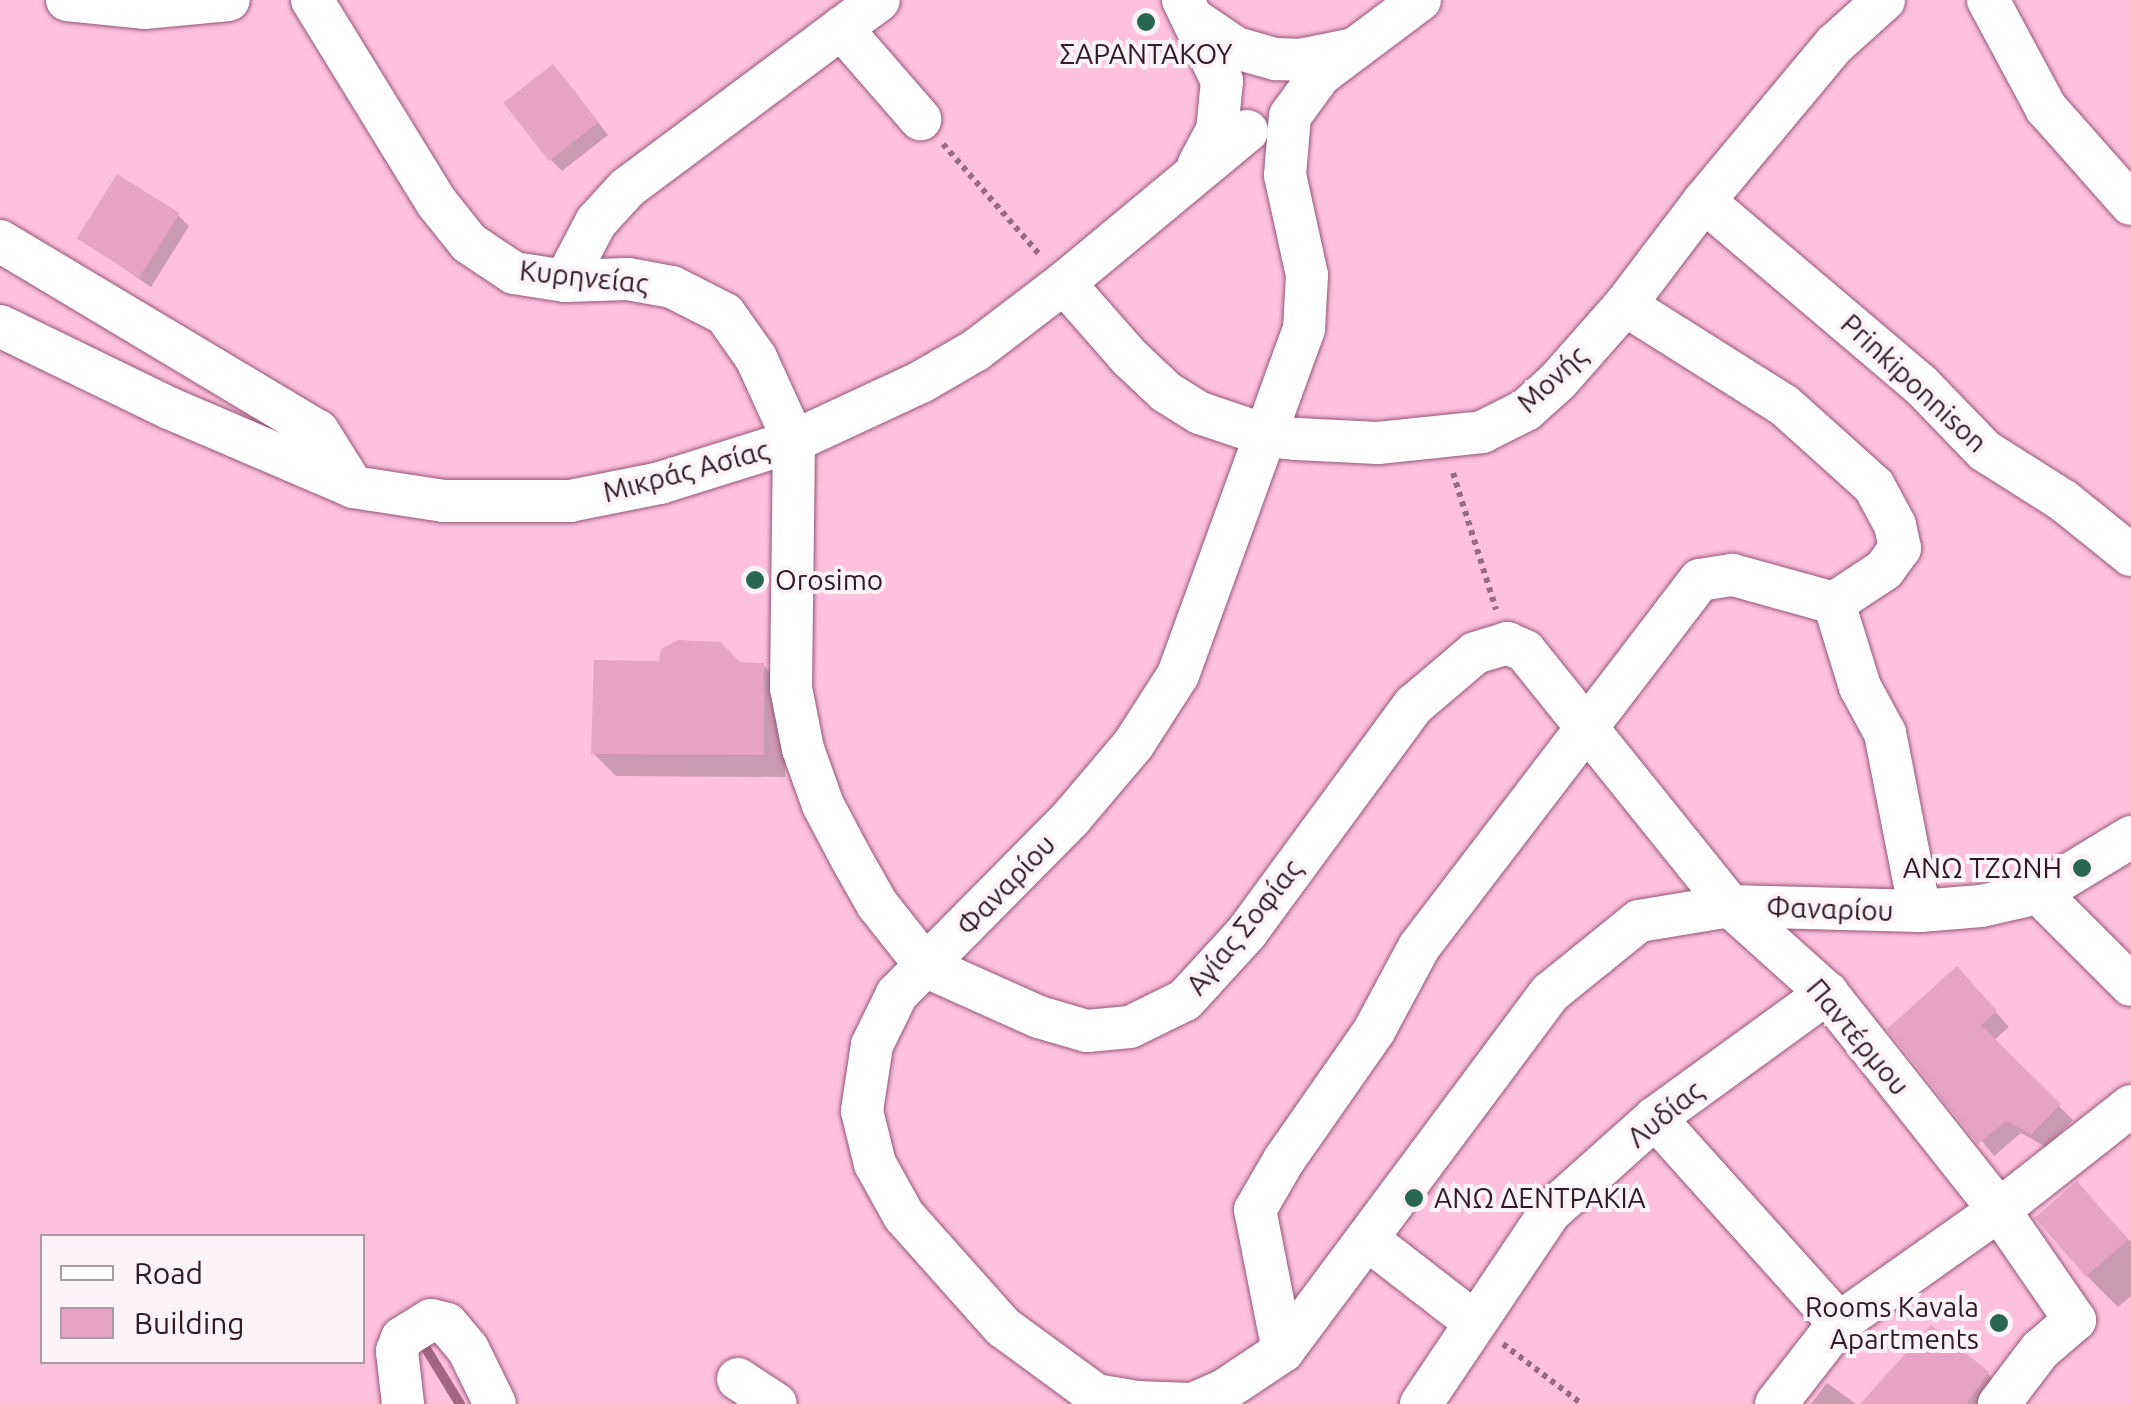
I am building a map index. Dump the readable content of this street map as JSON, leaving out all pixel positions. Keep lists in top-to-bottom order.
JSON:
{
  "streets": {
    "street": [
      "Κυρηνείας",
      "Μονής",
      "Prinkiponnison",
      "Μικράς Ασίας",
      "Φαναρίου",
      "Αγίας Σοφίας",
      "Παντέρμου",
      "Λυδίας"
    ]
  },
  "crossings": [
    ["Κυρηνείας", "Μικράς Ασίας"],
    ["Κυρηνείας", "Αγίας Σοφίας"],
    ["Μονής", "Prinkiponnison"],
    ["Μονής", "Μικράς Ασίας"],
    ["Μονής", "Φαναρίου"],
    ["Μικράς Ασίας", "Αγίας Σοφίας"],
    ["Φαναρίου", "Αγίας Σοφίας"],
    ["Φαναρίου", "Παντέρμου"],
    ["Αγίας Σοφίας", "Παντέρμου"],
    ["Παντέρμου", "Λυδίας"]
  ],
  "places": [
    "ΣΑΡΑΝΤΑΚΟΥ",
    "Orosimo",
    "ΑΝΩ ΤΖΩΝΗ",
    "ΑΝΩ ΔΕΝΤΡΑΚΙΑ",
    "Rooms Kavala Apartments"
  ],
  "legend": ["Road", "Building"]
}
